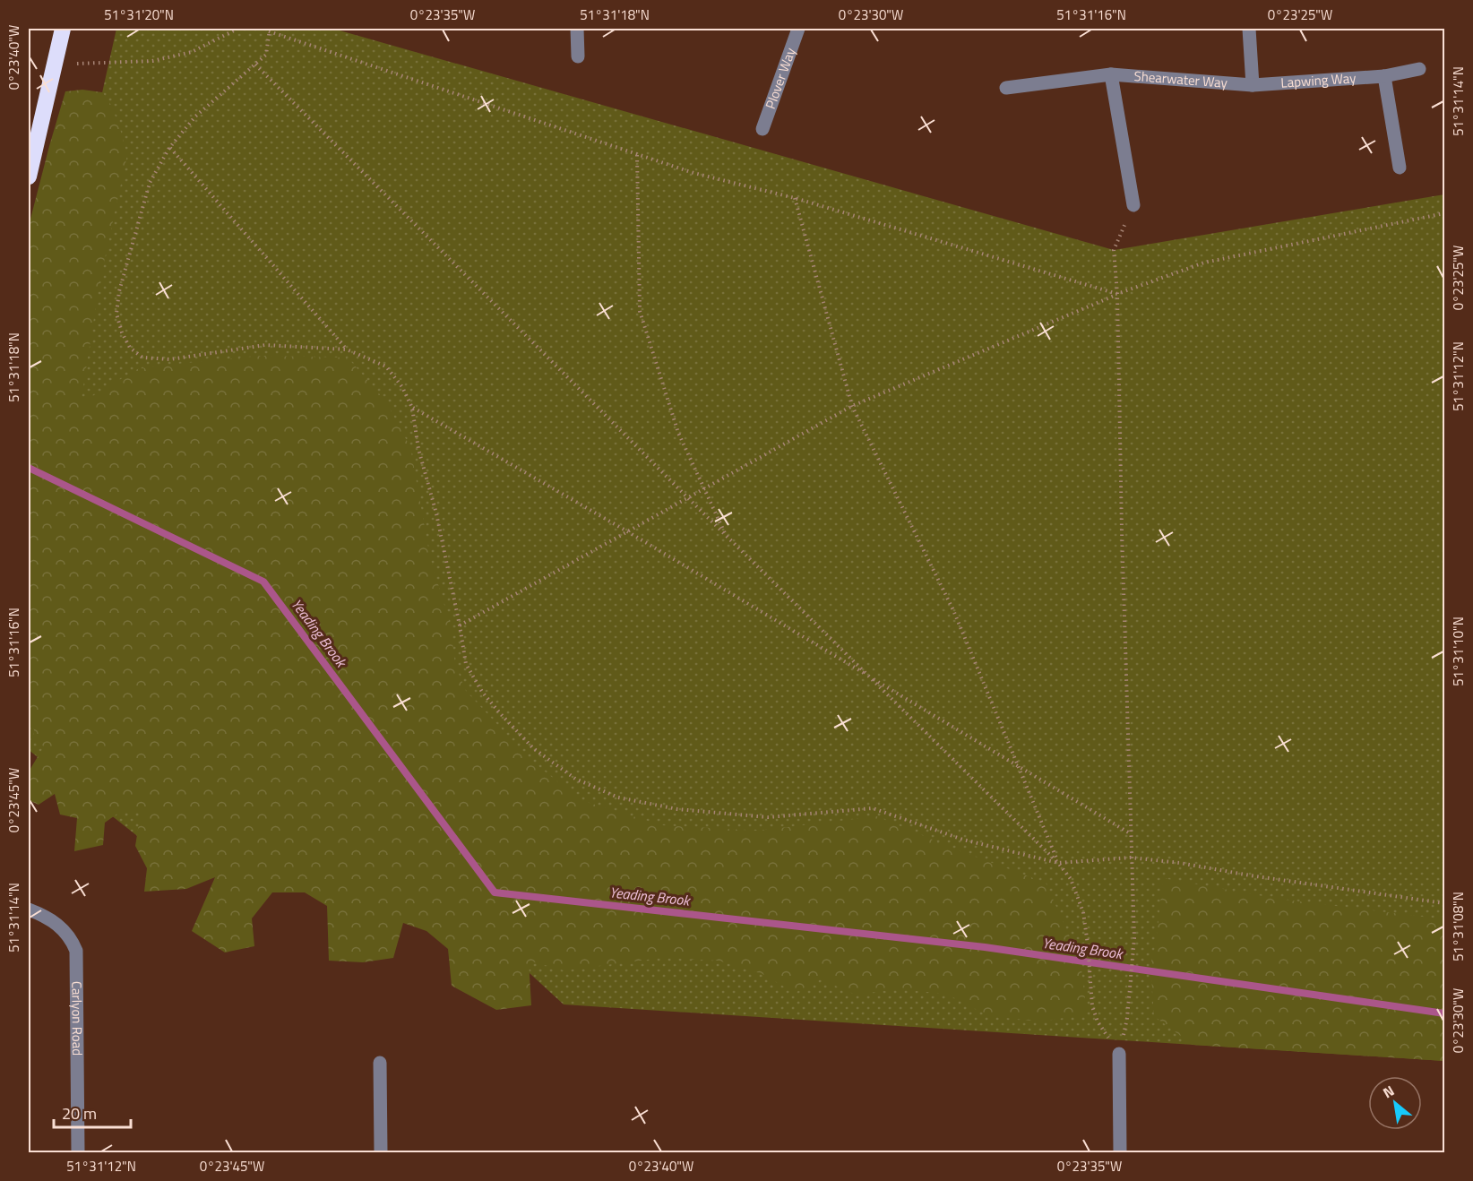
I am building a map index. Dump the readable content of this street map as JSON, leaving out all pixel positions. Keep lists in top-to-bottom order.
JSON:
{
  "streets": {
    "street": [
      "Plover Way",
      "Shearwater Way",
      "Lapwing Way",
      "Carlyon Road"
    ]
  },
  "crossings": [
    ["Shearwater Way", "Lapwing Way"]
  ],
  "water": ["Yeading Brook"],
  "scale_bar": "20 m",
  "north": "top left",
  "coordinates": [
    "51°31'20\"N",
    "0°23'35\"W",
    "51°31'18\"N",
    "0°23'30\"W",
    "51°31'16\"N",
    "0°23'25\"W",
    "0°23'40\"W",
    "51°31'14\"N",
    "51°31'12\"N",
    "51°31'10\"N",
    "0°23'45\"W",
    "51°31'08\"N"
  ]
}
